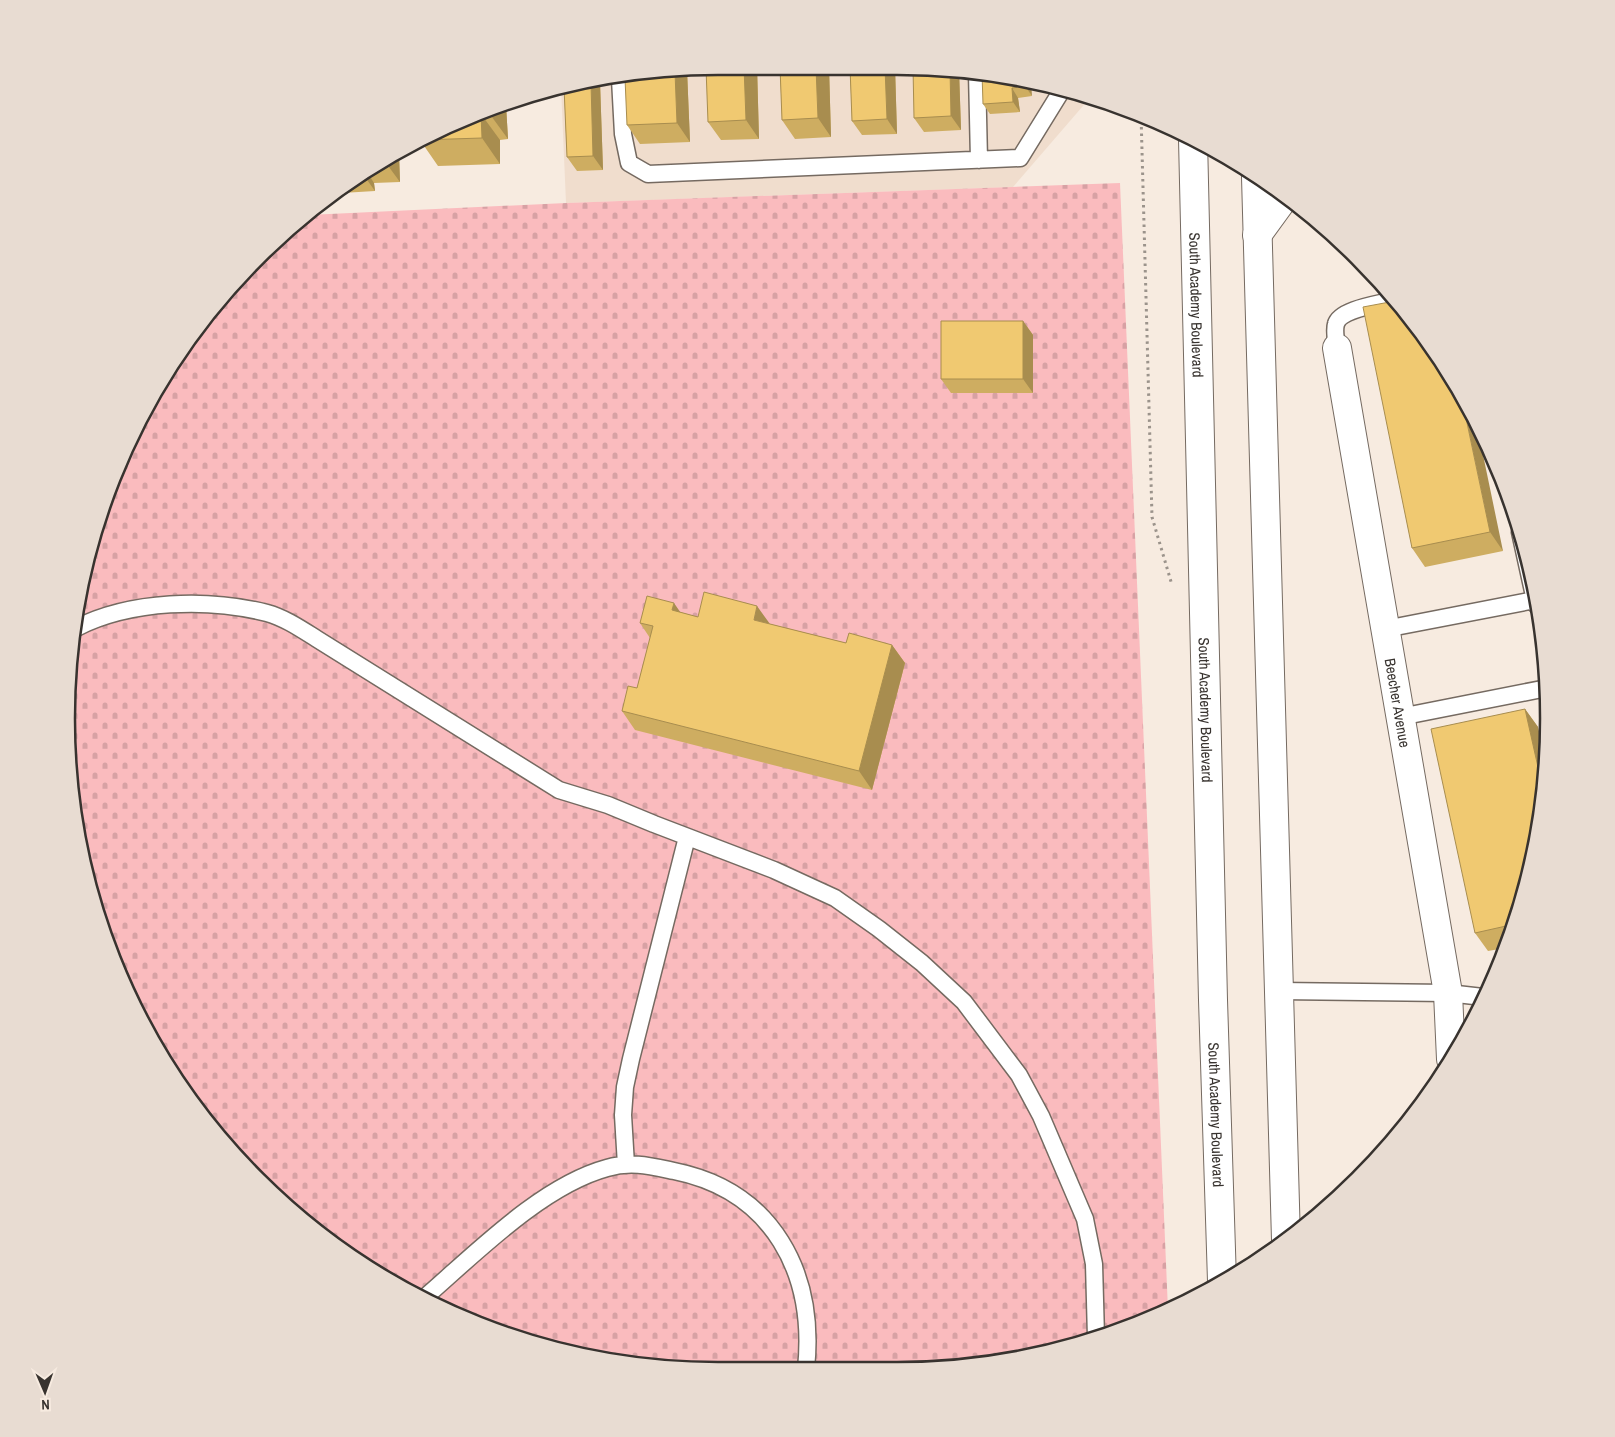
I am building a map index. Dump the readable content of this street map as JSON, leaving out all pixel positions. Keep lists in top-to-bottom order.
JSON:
{
  "streets": {
    "main road": ["South Academy Boulevard", "Beecher Avenue"]
  },
  "north": "bottom"
}
